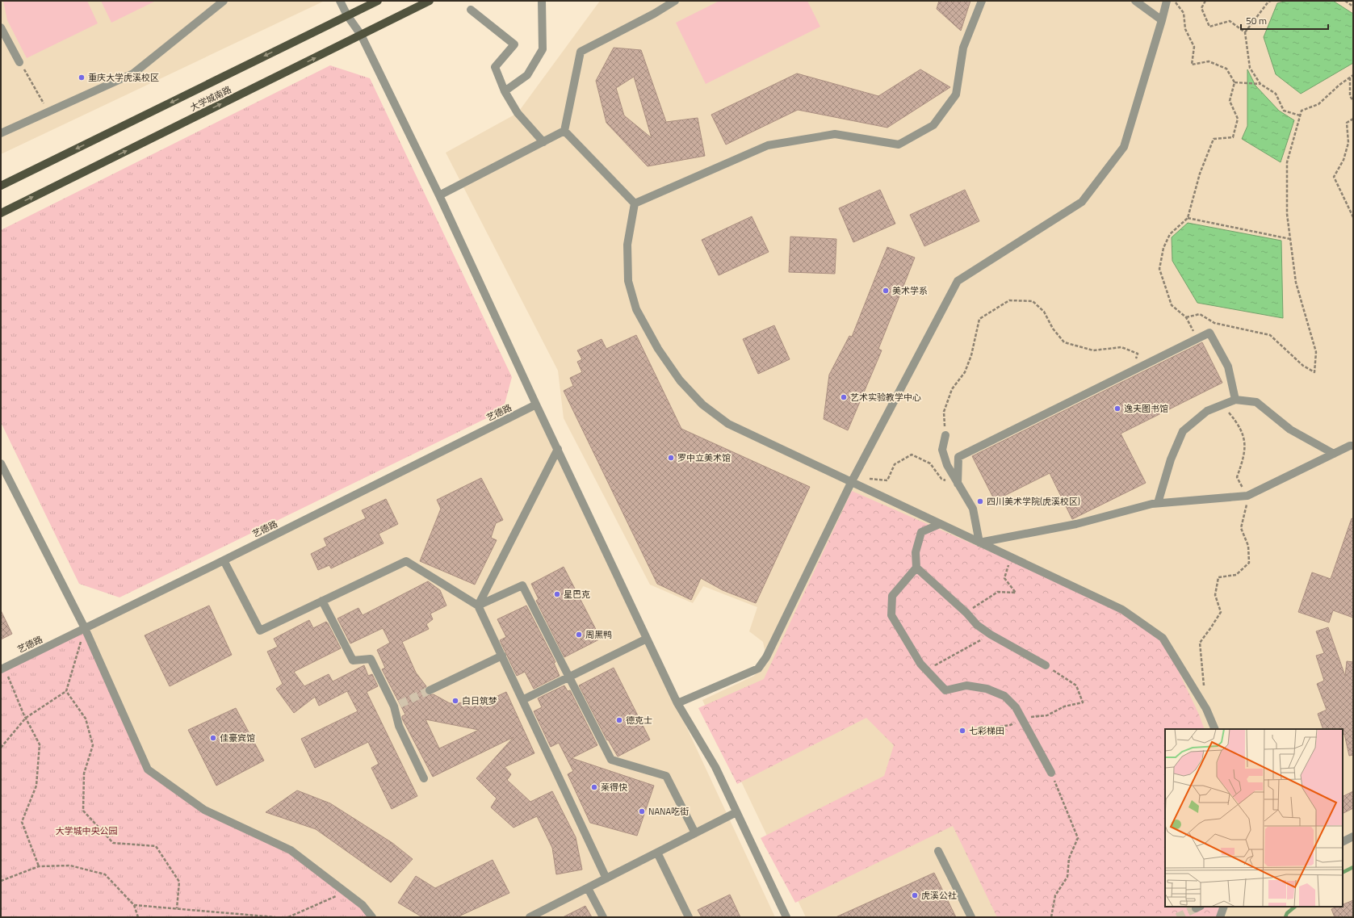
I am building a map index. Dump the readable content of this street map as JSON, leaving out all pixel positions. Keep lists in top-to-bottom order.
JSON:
{
  "streets": {
    "main road": ["大学城南路"],
    "street": ["艺德路"]
  },
  "parks": ["大学城中央公园"],
  "places": [
    "重庆大学虎溪校区",
    "美术学系",
    "艺术实验教学中心",
    "逸夫图书馆",
    "罗中立美术馆",
    "四川美术学院(虎溪校区)",
    "星巴克",
    "周黑鸭",
    "白日筑梦",
    "德克士",
    "七彩梯田",
    "佳豪宾馆",
    "莱得快",
    "NANA吃街",
    "虎溪公社"
  ],
  "scale_bar": "50 m"
}
